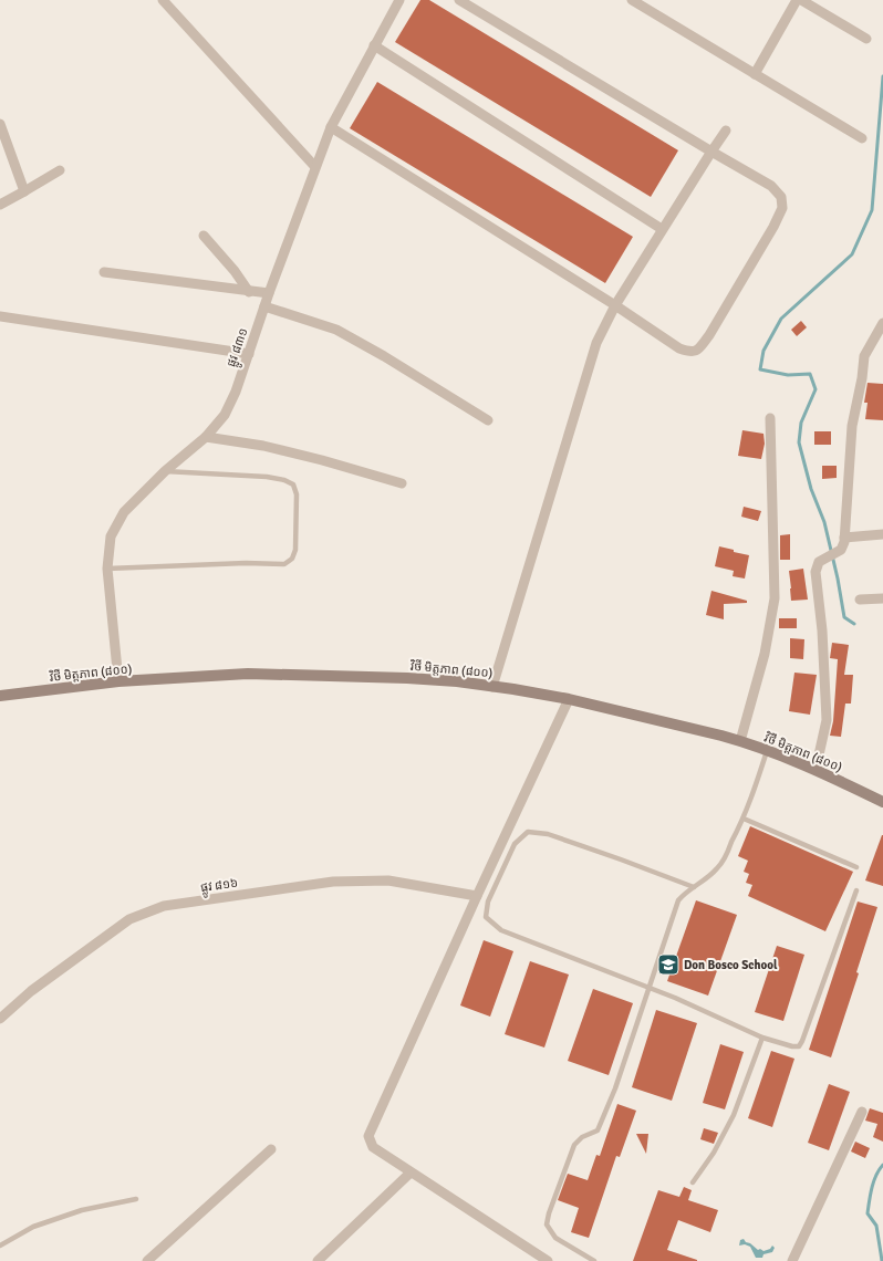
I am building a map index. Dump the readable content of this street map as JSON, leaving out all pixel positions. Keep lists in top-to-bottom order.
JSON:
{
  "streets": {
    "main road": ["វិថី មិត្តភាព (៨០០)"],
    "street": ["ផ្លូវ ៨៣១", "ផ្លូវ ៨១៦"]
  },
  "crossings": [
    ["ផ្លូវ ៨៣១", "វិថី មិត្តភាព (៨០០)"]
  ],
  "places": {
    "school or university": ["Don Bosco School"]
  }
}
